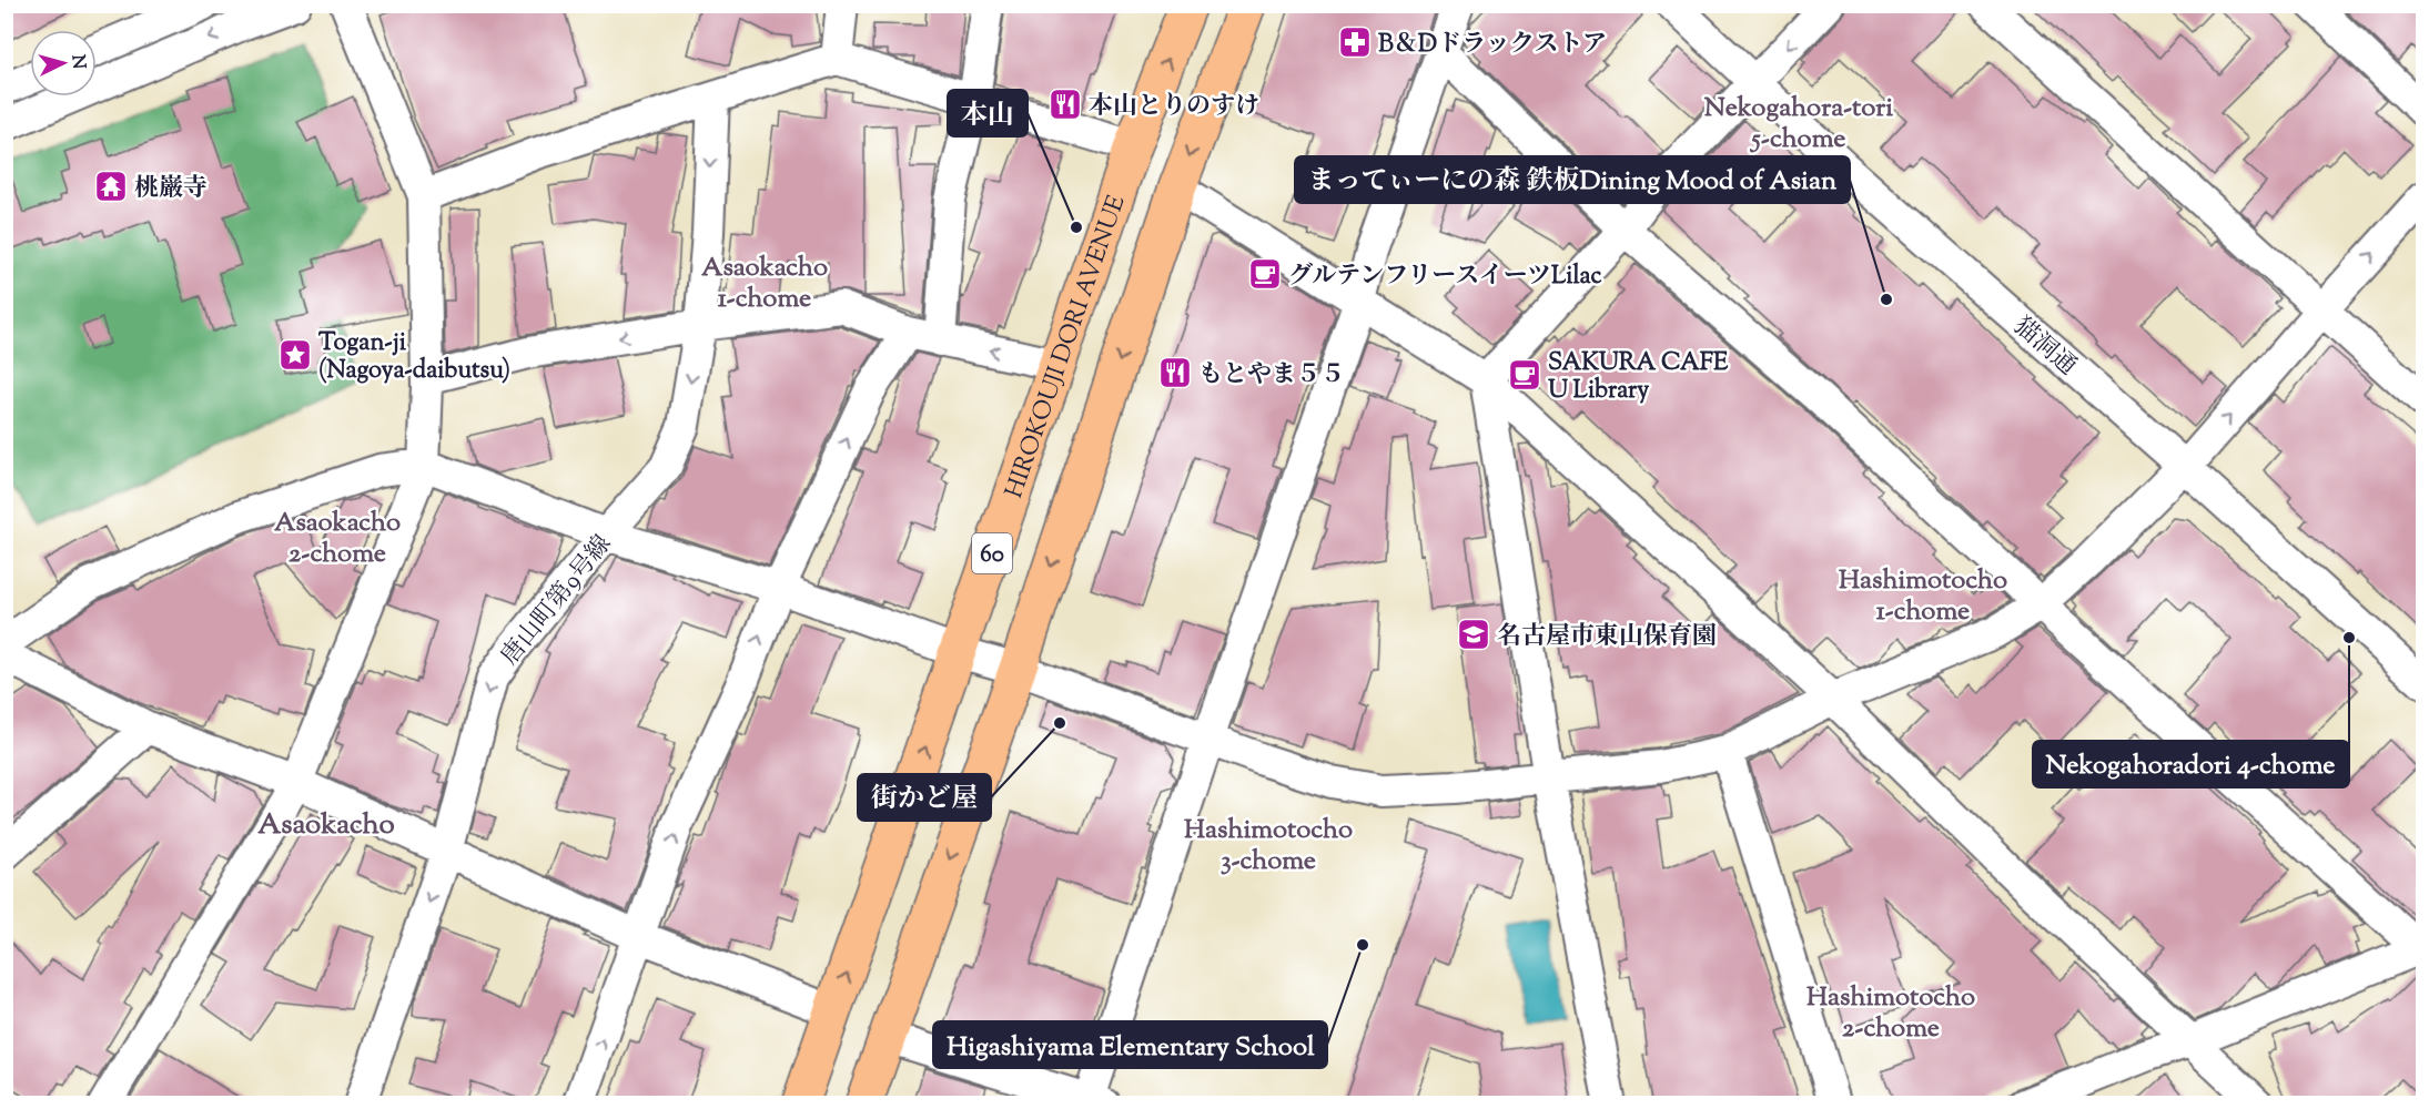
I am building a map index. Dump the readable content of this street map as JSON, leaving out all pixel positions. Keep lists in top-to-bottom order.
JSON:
{
  "streets": {
    "main road": ["HIROKOUJI DORI AVENUE", "60"],
    "street": ["猫洞通", "唐山町第9号線"]
  },
  "districts": [
    "Nekogahora-tori 5-chome",
    "Asaokacho 1-chome",
    "Asaokacho 2-chome",
    "Hashimotocho 1-chome",
    "Asaokacho",
    "Hashimotocho 3-chome",
    "Hashimotocho 2-chome"
  ],
  "places": {
    "pharmacy": ["B＆Dドラックストア"],
    "restaurant": ["本山とりのすけ", "もとやま５５"],
    "temple": ["桃巌寺"],
    "other": [
      "本山",
      "まってぃーにの森 鉄板Dining Mood of Asian",
      "Nekogahoradori 4-chome",
      "街かど屋",
      "Higashiyama Elementary School"
    ],
    "cafe": ["グルテンフリースイーツLilac", "SAKURA CAFE U Library"],
    "place": ["Togan-ji (Nagoya-daibutsu)"],
    "school or university": ["名古屋市東山保育園"]
  },
  "north": "right"
}
